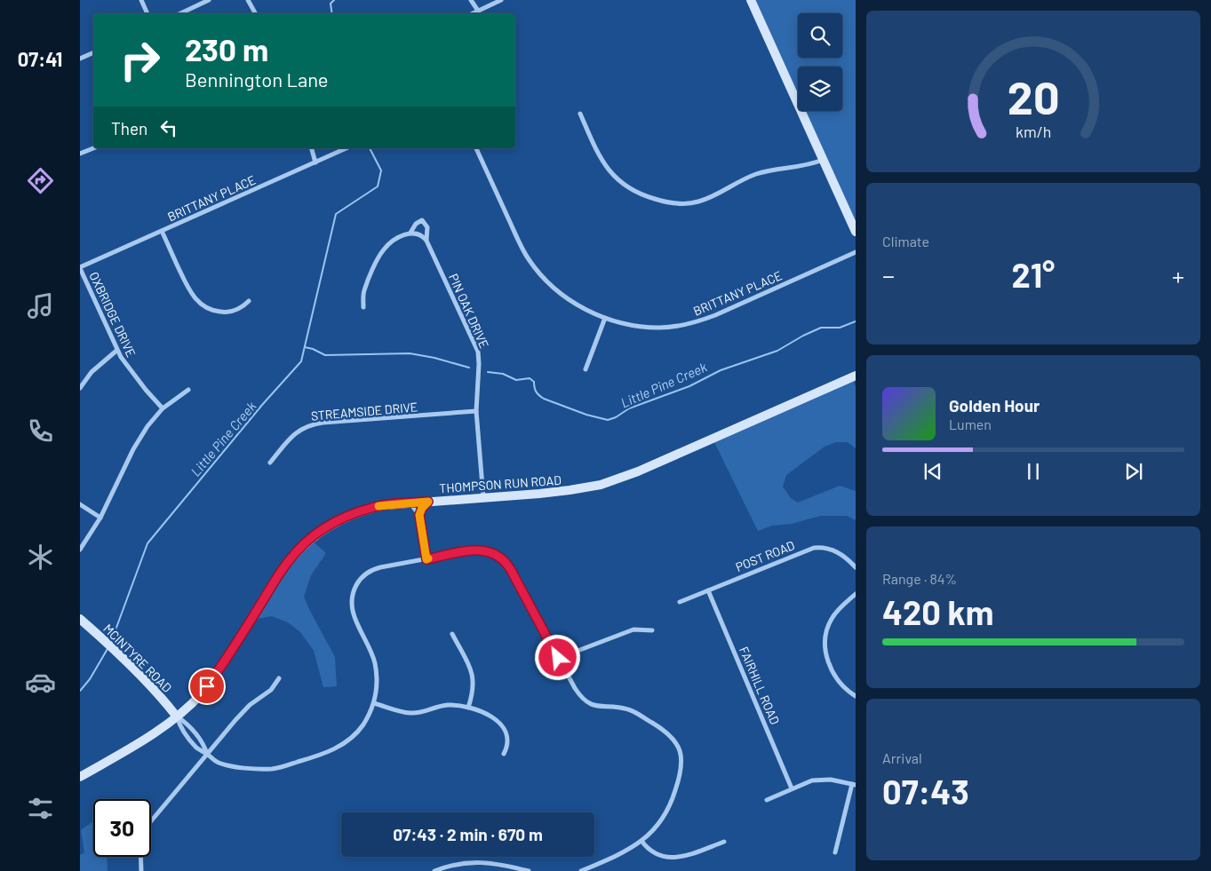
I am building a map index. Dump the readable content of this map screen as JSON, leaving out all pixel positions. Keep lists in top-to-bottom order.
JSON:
{
  "streets": {
    "street": [
      "BRITTANY PLACE",
      "PIN OAK DRIVE",
      "OXBRIDGE DRIVE",
      "STREAMSIDE DRIVE",
      "THOMPSON RUN ROAD",
      "POST ROAD",
      "MCINTYRE ROAD",
      "FAIRHILL ROAD"
    ]
  },
  "crossings": [
    ["BRITTANY PLACE", "OXBRIDGE DRIVE"],
    ["PIN OAK DRIVE", "STREAMSIDE DRIVE"],
    ["PIN OAK DRIVE", "THOMPSON RUN ROAD"],
    ["THOMPSON RUN ROAD", "MCINTYRE ROAD"],
    ["POST ROAD", "FAIRHILL ROAD"]
  ],
  "water": ["Little Pine Creek"],
  "page": {
    "tabs": "07:41",
    "turn": ["230 m", "Bennington Lane"],
    "then": "Then",
    "tile": [
      "Climate",
      ["Range · 84%", "420 km"],
      ["Arrival", "07:43"]
    ],
    "heat": ["−", "21°", "+"],
    "song": ["Golden Hour", "Lumen"],
    "limit": "30",
    "trip": "07:43 · 2 min · 670 m",
    "gauge": ["20", "km/h"]
  }
}
